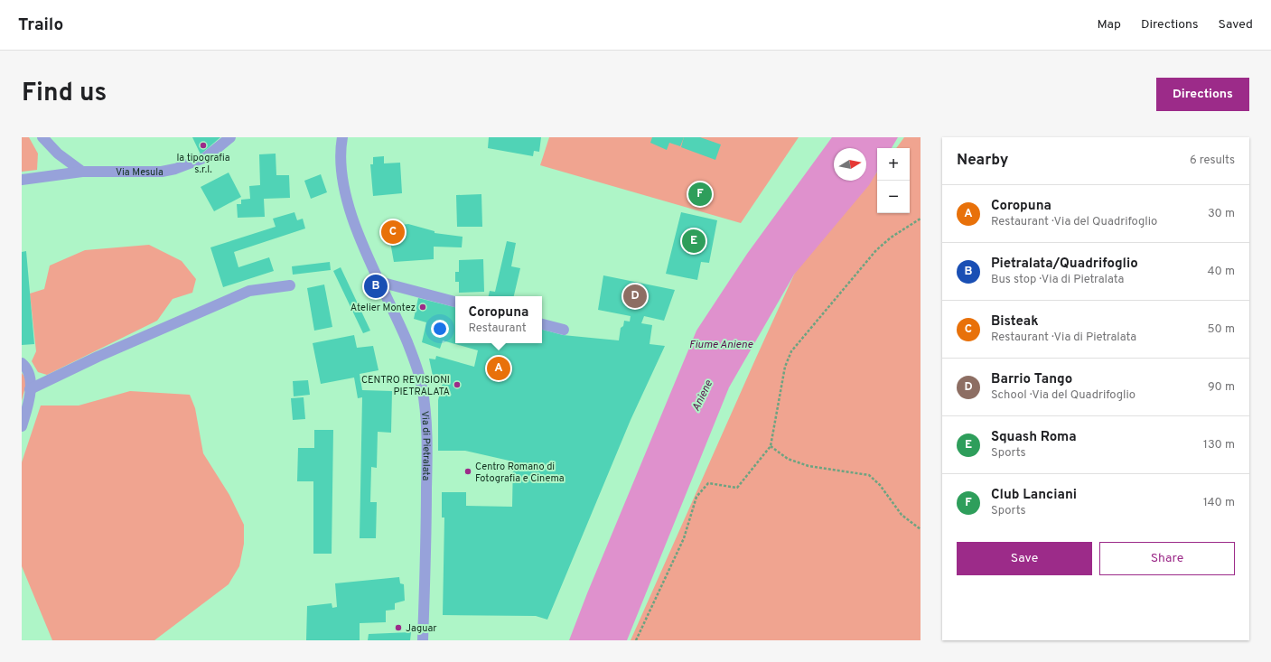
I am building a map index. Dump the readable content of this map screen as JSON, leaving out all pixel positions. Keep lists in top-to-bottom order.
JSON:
{
  "streets": {
    "street": ["Via Mesula", "Via di Pietralata"]
  },
  "water": ["Fiume Aniene", "Aniene"],
  "places": [
    "la tipografia s.r.l.",
    "Atelier Montez",
    "CENTRO REVISIONI PIETRALATA",
    "Centro Romano di Fotografia e Cinema",
    "Jaguar"
  ],
  "north": "right",
  "page": {
    "header": "Trailo",
    "nav": ["Map", "Directions", "Saved"],
    "title": "Find us",
    "buttons": [
      "Directions",
      ["Save", "Share"]
    ],
    "heading": ["Nearby", "6 results"],
    "map_buttons": ["+", "−"],
    "pins": [
      "F",
      "C",
      "E",
      "B",
      "D",
      "A"
    ],
    "list": [
      {
        "mark": "A",
        "name": "Coropuna",
        "note": "Restaurant · Via del Quadrifoglio",
        "value": "30 m"
      },
      {
        "mark": "B",
        "name": "Pietralata/Quadrifoglio",
        "note": "Bus stop · Via di Pietralata",
        "value": "40 m"
      },
      {
        "mark": "C",
        "name": "Bisteak",
        "note": "Restaurant · Via di Pietralata",
        "value": "50 m"
      },
      {
        "mark": "D",
        "name": "Barrio Tango",
        "note": "School · Via del Quadrifoglio",
        "value": "90 m"
      },
      {
        "mark": "E",
        "name": "Squash Roma",
        "note": "Sports",
        "value": "130 m"
      },
      {
        "mark": "F",
        "name": "Club Lanciani",
        "note": "Sports",
        "value": "140 m"
      }
    ],
    "popup": ["Coropuna", "Restaurant"]
  }
}
